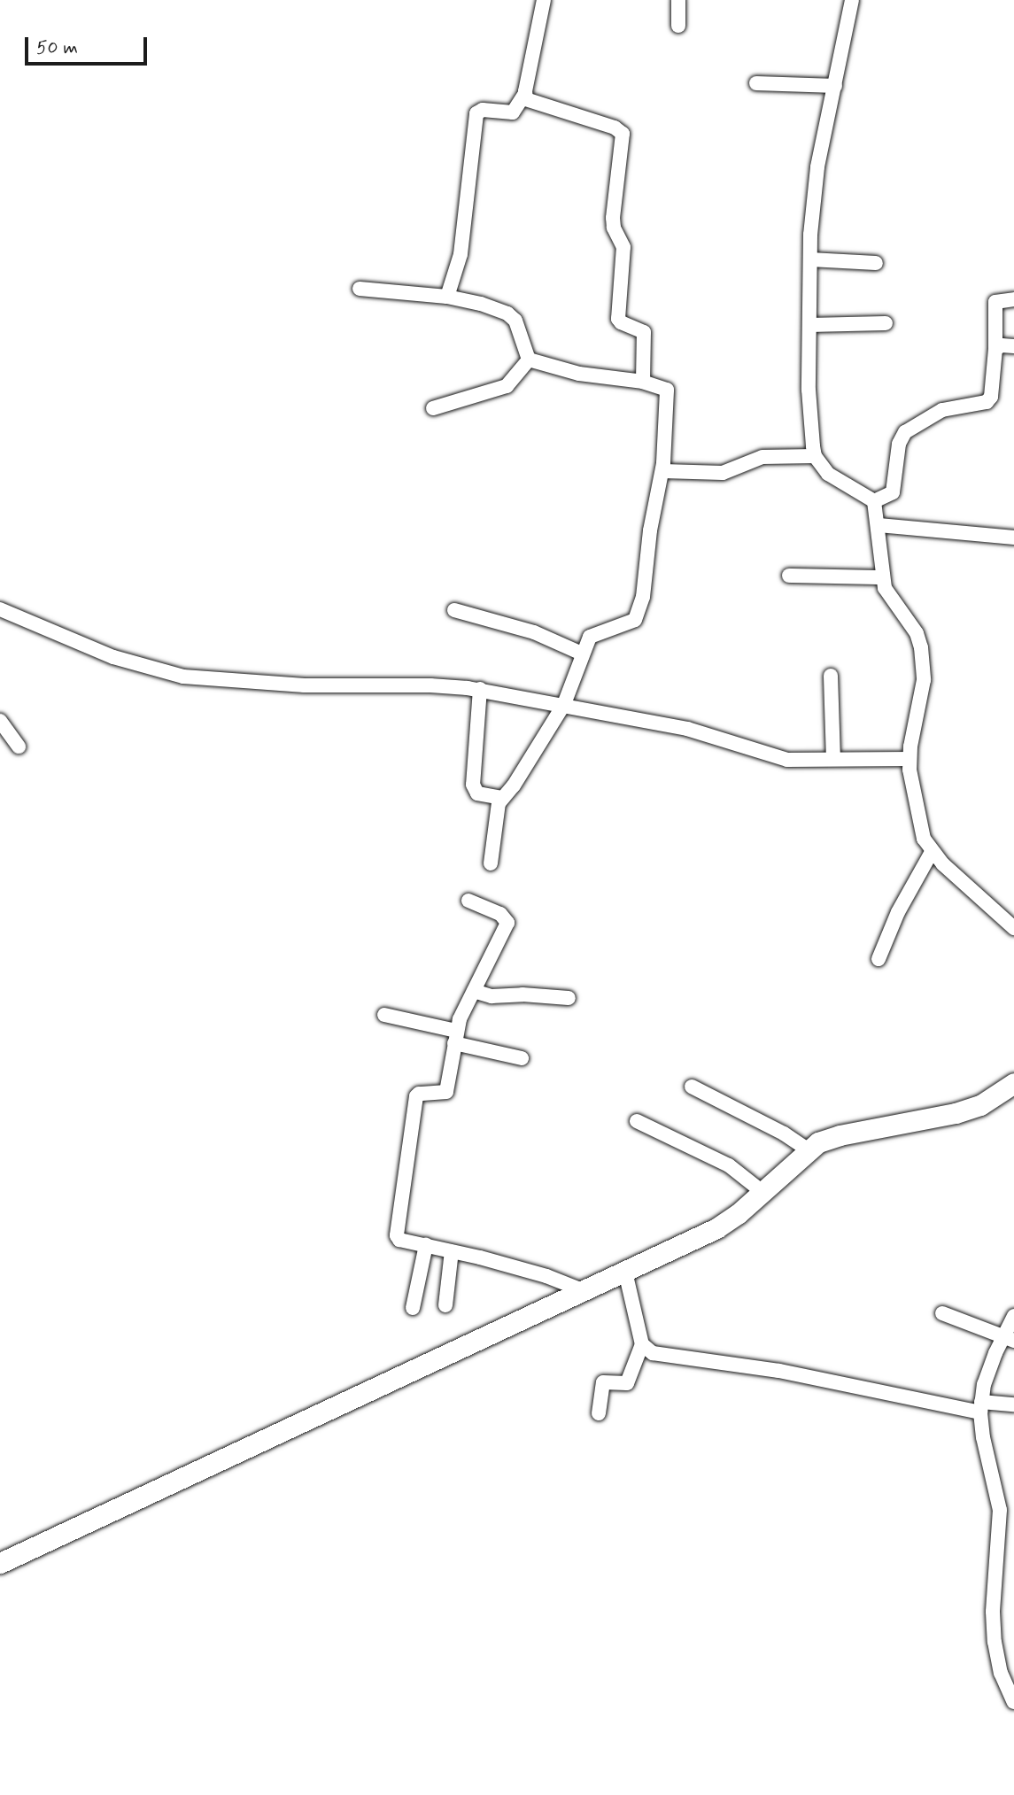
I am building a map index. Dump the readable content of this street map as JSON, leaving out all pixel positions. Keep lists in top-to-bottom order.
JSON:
{
  "scale_bar": "50 m"
}
